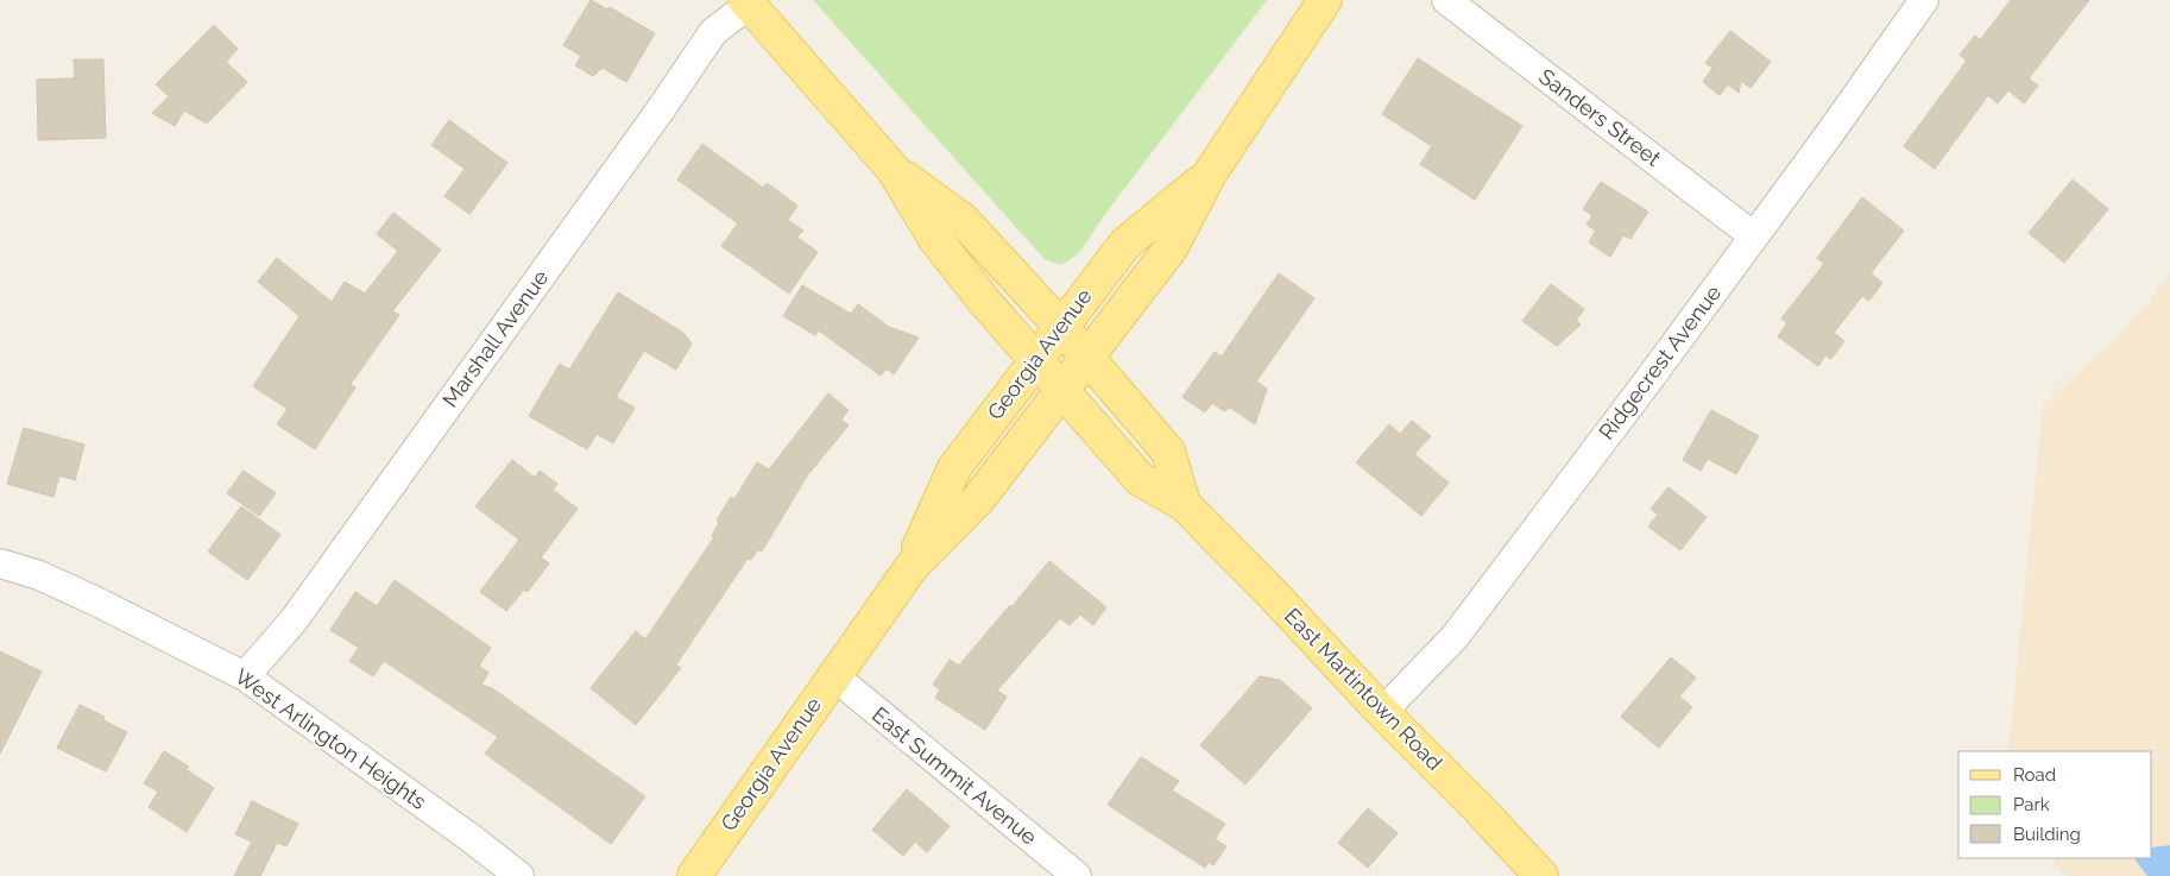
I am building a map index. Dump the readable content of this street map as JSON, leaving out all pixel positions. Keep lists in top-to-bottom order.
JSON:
{
  "streets": {
    "main road": ["Georgia Avenue", "East Martintown Road"],
    "street": [
      "Sanders Street",
      "Marshall Avenue",
      "Ridgecrest Avenue",
      "West Arlington Heights",
      "East Summit Avenue"
    ]
  },
  "crossings": [
    ["Sanders Street", "Ridgecrest Avenue"],
    ["Marshall Avenue", "West Arlington Heights"],
    ["Georgia Avenue", "East Martintown Road"],
    ["Georgia Avenue", "East Summit Avenue"],
    ["Ridgecrest Avenue", "East Martintown Road"]
  ],
  "legend": ["Road", "Park", "Building"]
}
